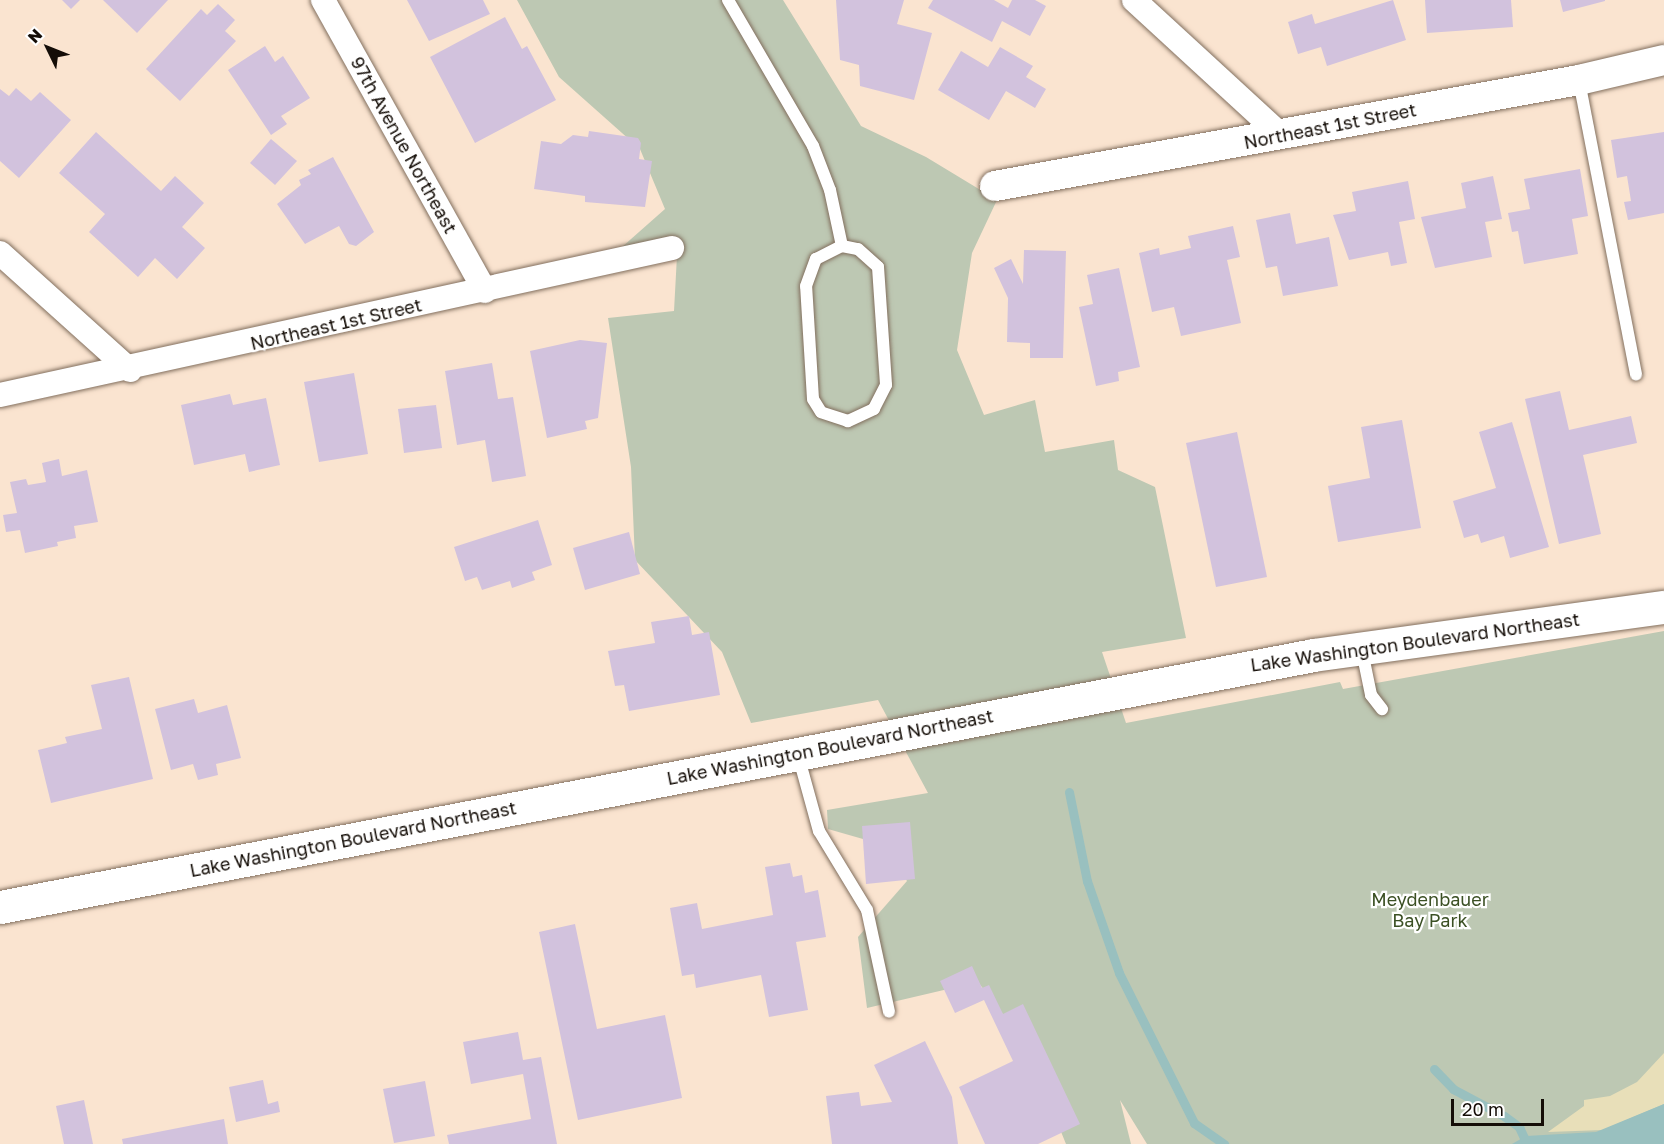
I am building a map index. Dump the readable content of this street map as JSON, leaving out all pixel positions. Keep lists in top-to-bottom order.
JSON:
{
  "streets": {
    "main road": ["Lake Washington Boulevard Northeast"],
    "street": ["Northeast 1st Street", "97th Avenue Northeast"]
  },
  "crossings": [
    ["Northeast 1st Street", "97th Avenue Northeast"]
  ],
  "parks": ["Meydenbauer Bay Park"],
  "scale_bar": "20 m",
  "north": "top left"
}
